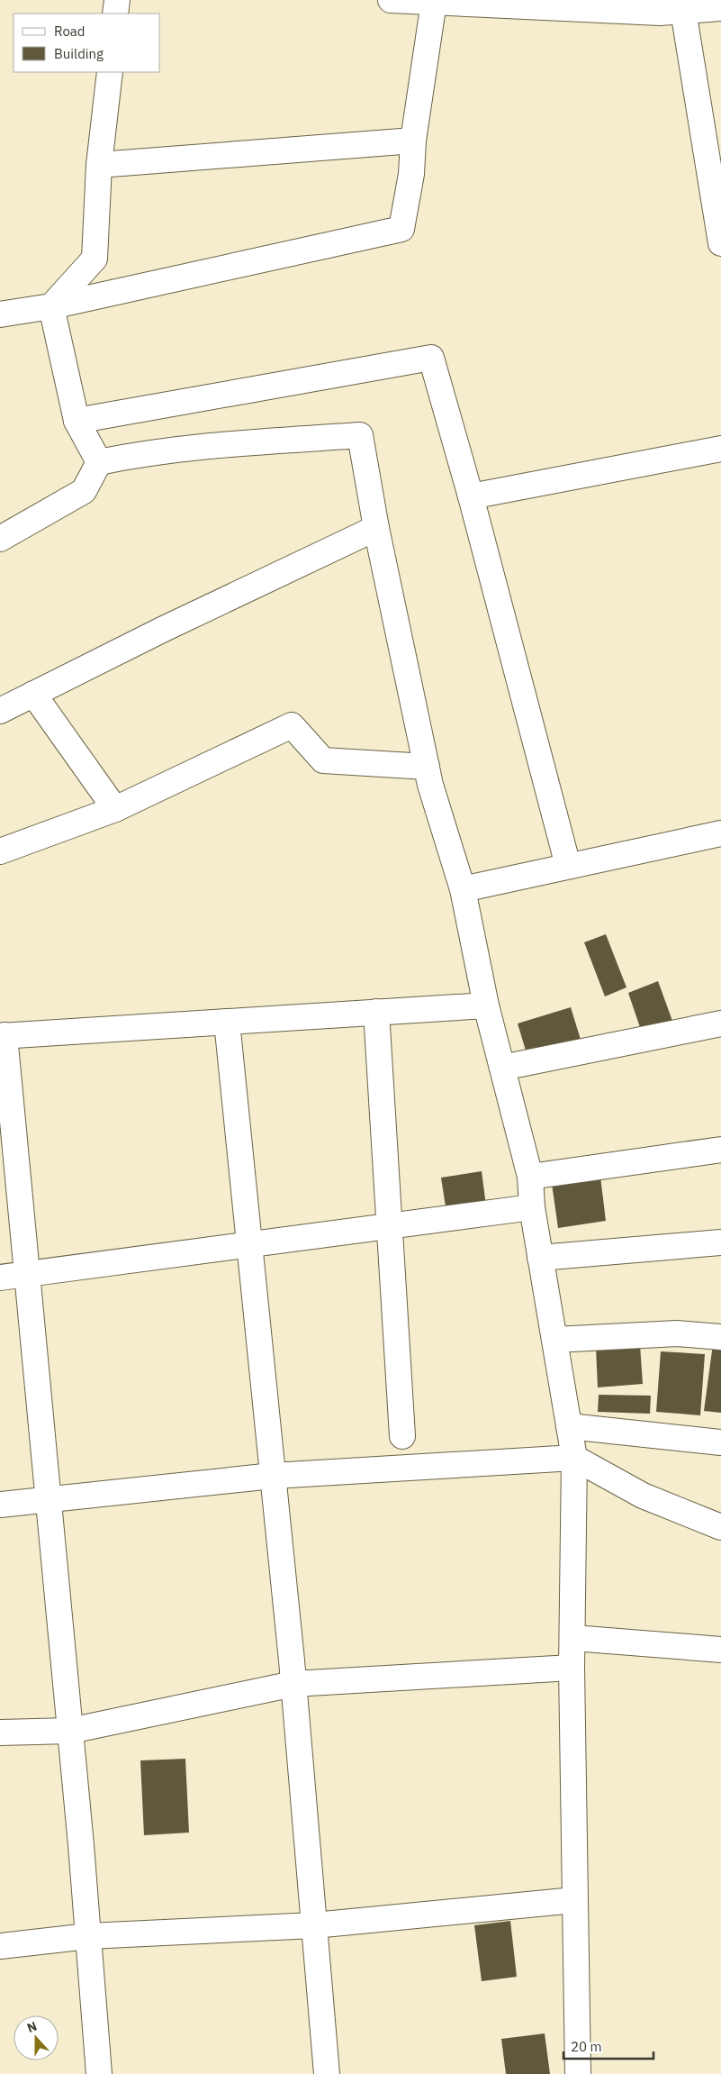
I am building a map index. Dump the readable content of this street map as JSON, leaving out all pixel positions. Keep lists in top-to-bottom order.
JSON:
{
  "legend": ["Road", "Building"],
  "scale_bar": "20 m",
  "north": "top"
}
